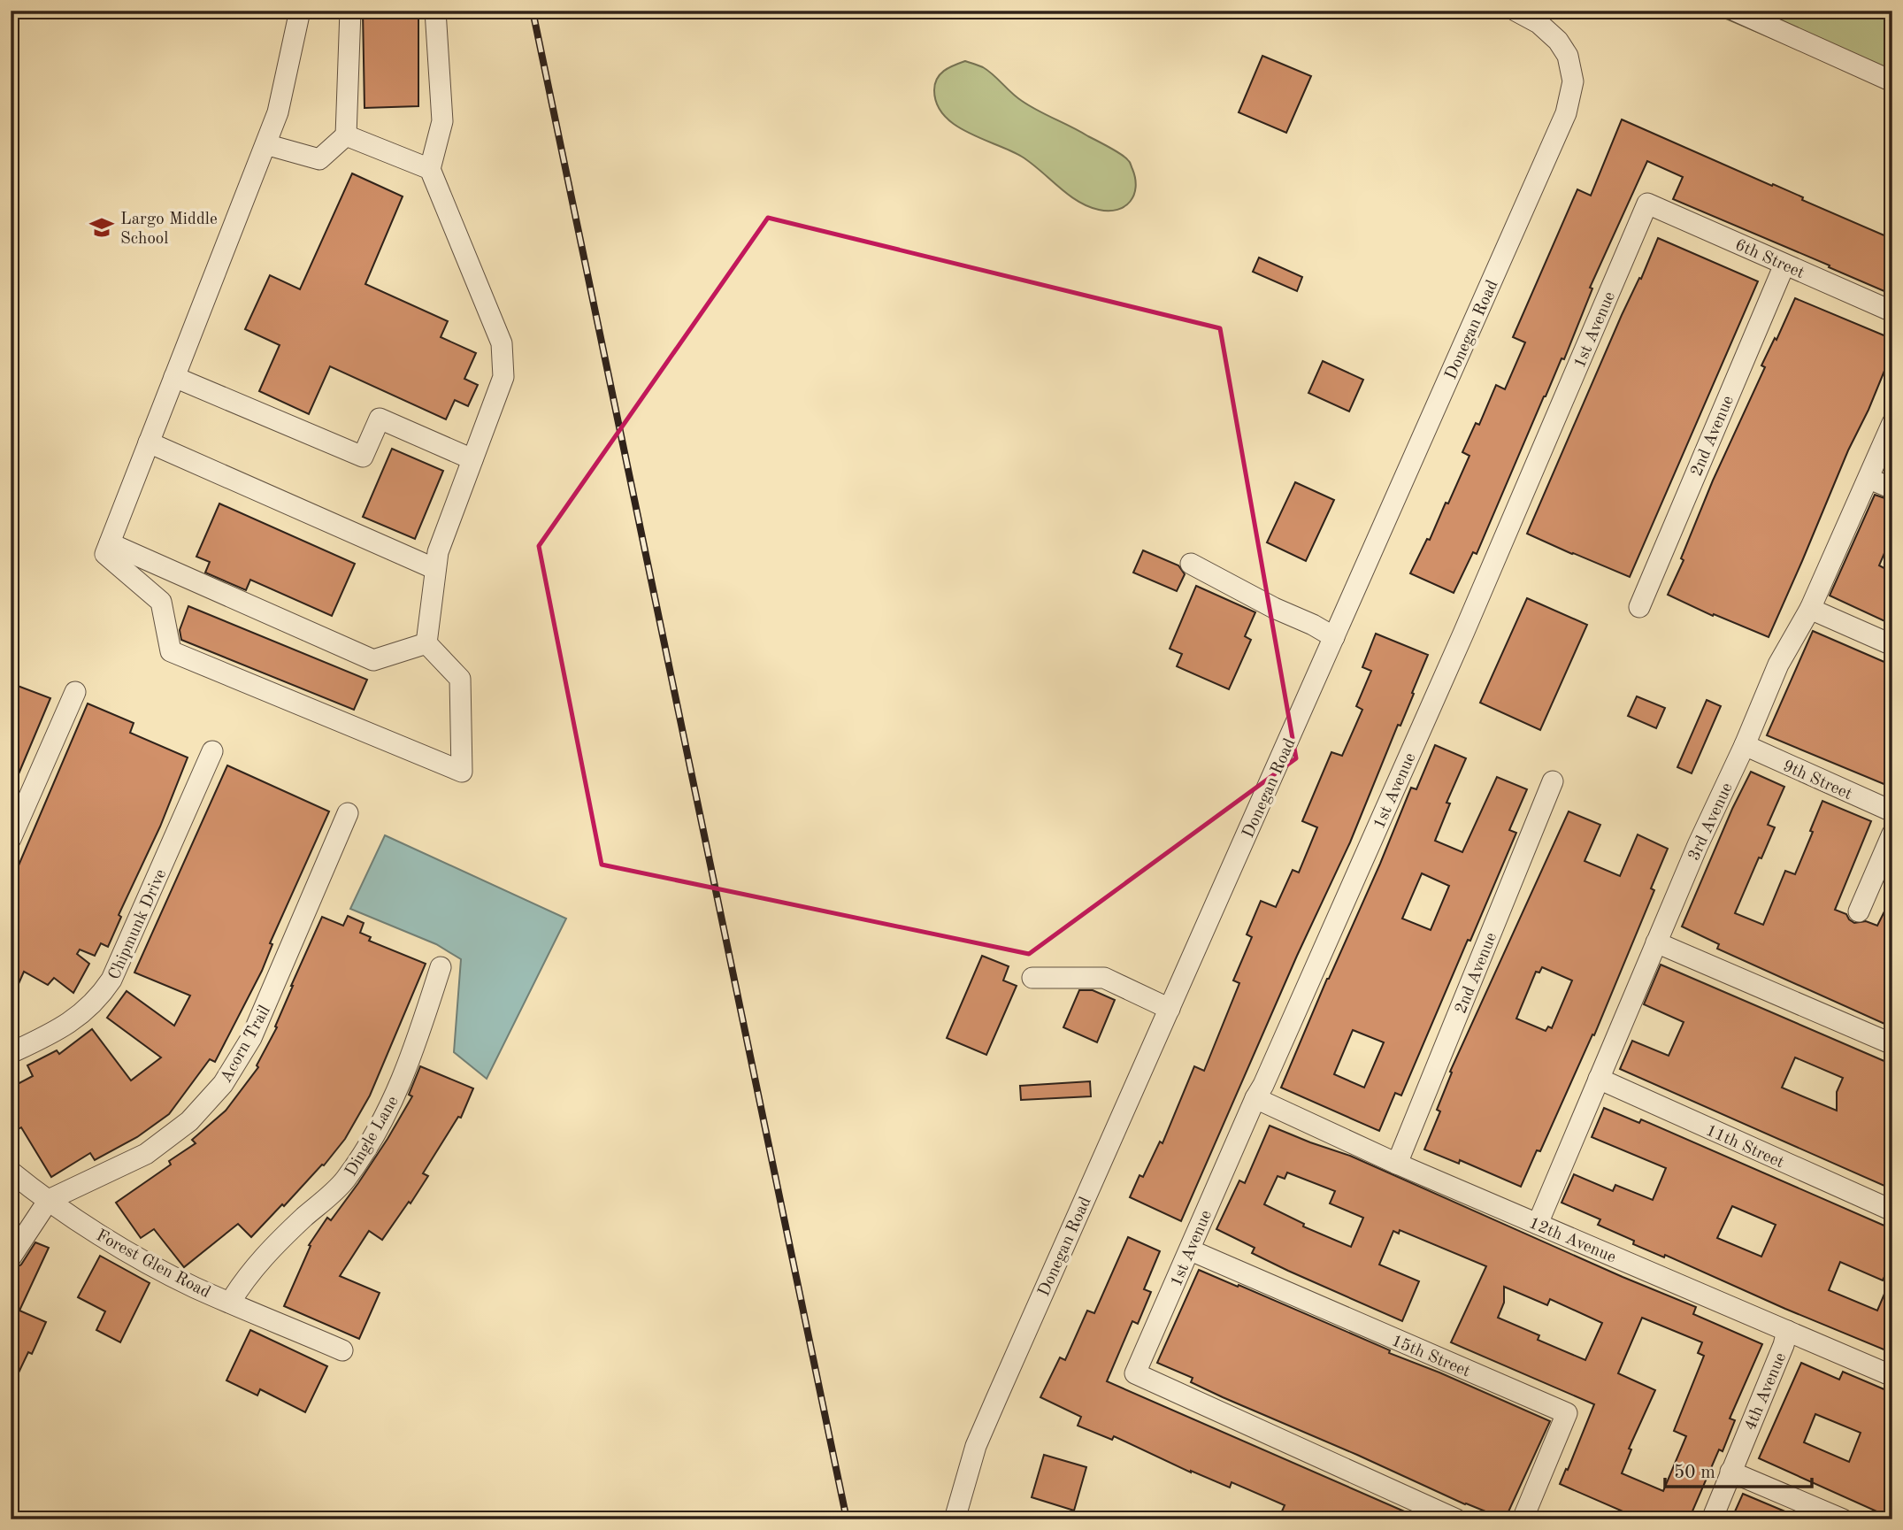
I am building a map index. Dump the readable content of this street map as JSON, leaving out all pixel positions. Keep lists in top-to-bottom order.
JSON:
{
  "streets": {
    "street": [
      "6th Street",
      "Donegan Road",
      "1st Avenue",
      "2nd Avenue",
      "9th Street",
      "3rd Avenue",
      "Chipmunk Drive",
      "Acorn Trail",
      "Dingle Lane",
      "11th Street",
      "12th Avenue",
      "Forest Glen Road",
      "15th Street",
      "4th Avenue"
    ]
  },
  "crossings": [
    ["6th Street", "1st Avenue"],
    ["6th Street", "2nd Avenue"],
    ["1st Avenue", "12th Avenue"],
    ["1st Avenue", "15th Street"],
    ["2nd Avenue", "12th Avenue"],
    ["9th Street", "3rd Avenue"],
    ["3rd Avenue", "11th Street"],
    ["3rd Avenue", "12th Avenue"],
    ["Acorn Trail", "Forest Glen Road"],
    ["Dingle Lane", "Forest Glen Road"],
    ["12th Avenue", "4th Avenue"]
  ],
  "places": {
    "school or university": ["Largo Middle School"]
  },
  "scale_bar": "50 m"
}
